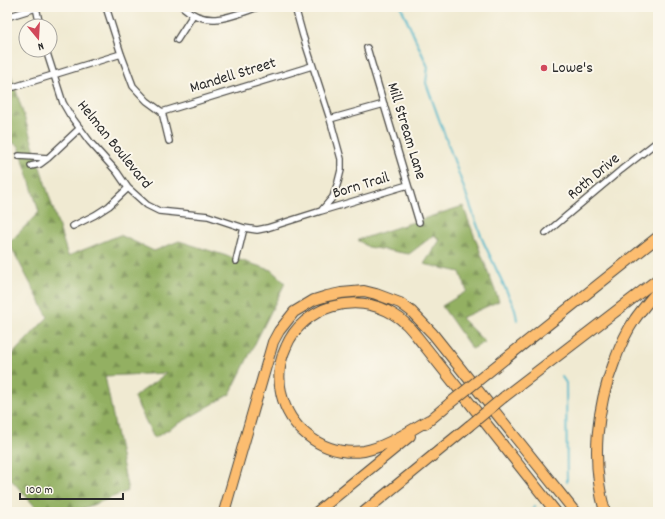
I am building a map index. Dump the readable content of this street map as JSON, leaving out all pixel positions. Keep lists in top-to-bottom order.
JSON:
{
  "streets": {
    "street": [
      "Mandell Street",
      "Mill Stream Lane",
      "Helman Boulevard",
      "Roth Drive",
      "Born Trail"
    ]
  },
  "crossings": [
    ["Mill Stream Lane", "Born Trail"],
    ["Helman Boulevard", "Born Trail"]
  ],
  "places": ["Lowe's"],
  "scale_bar": "100 m",
  "north": "bottom"
}
